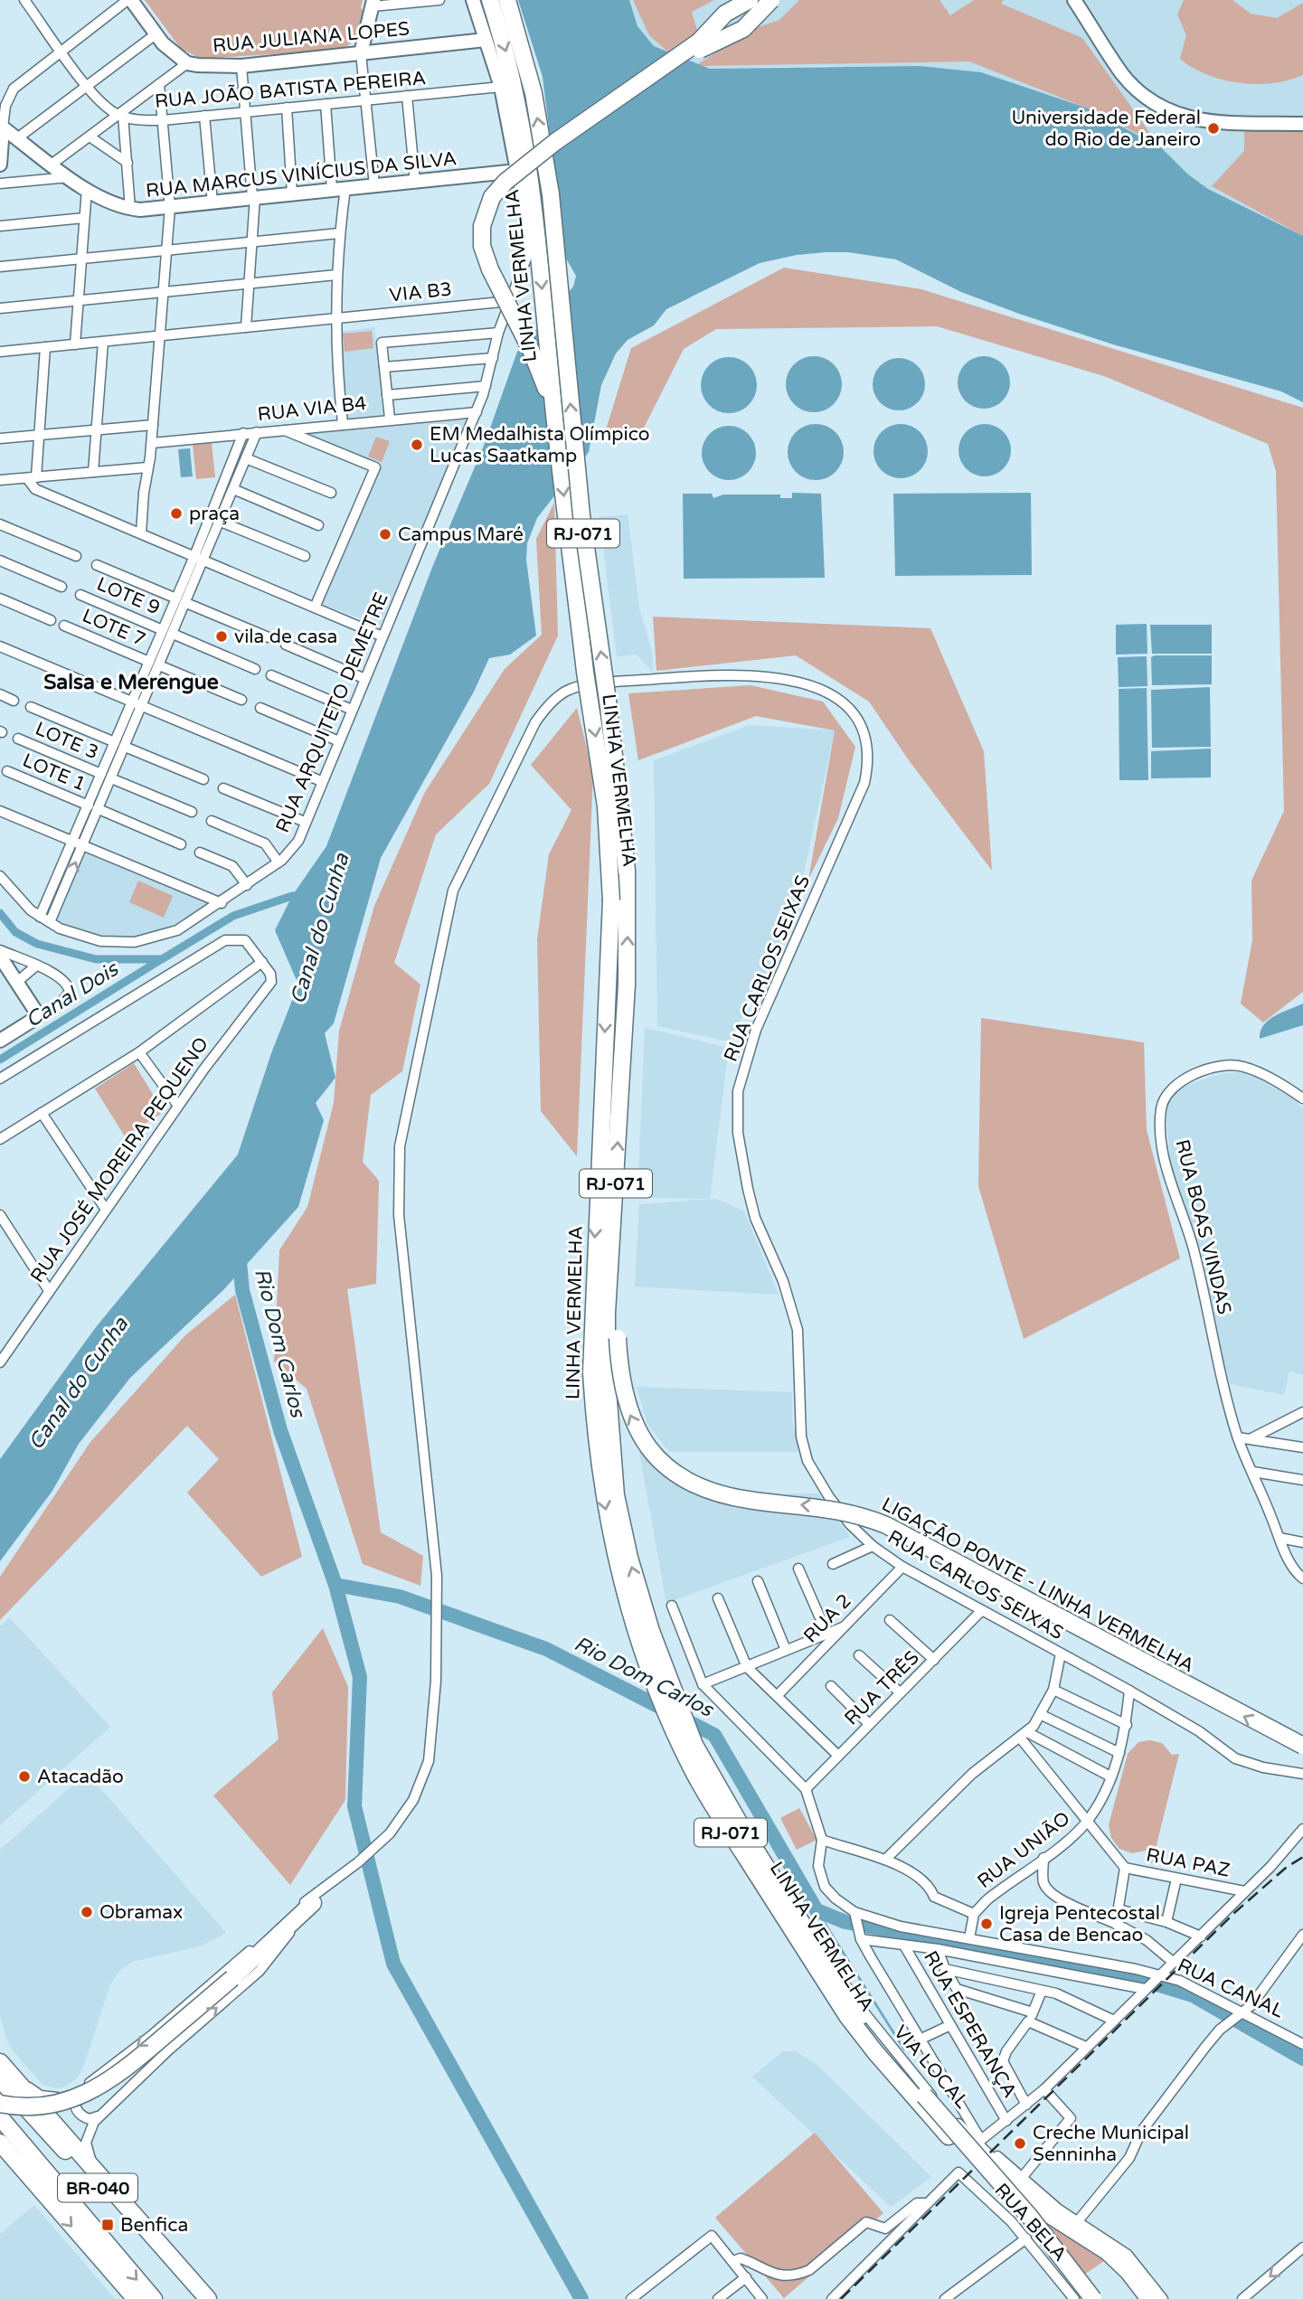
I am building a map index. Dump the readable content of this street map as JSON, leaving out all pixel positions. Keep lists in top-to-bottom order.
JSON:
{
  "streets": {
    "highway": [
      "LINHA VERMELHA",
      "RJ-071",
      "LIGAÇÃO PONTE - LINHA VERMELHA",
      "BR-040"
    ],
    "street": [
      "RUA JULIANA LOPES",
      "RUA JOÃO BATISTA PEREIRA",
      "RUA MARCUS VINÍCIUS DA SILVA",
      "VIA B3",
      "RUA VIA B4",
      "LOTE 9",
      "LOTE 7",
      "RUA ARQUITETO DEMETRE",
      "LOTE 3",
      "LOTE 1",
      "RUA CARLOS SEIXAS",
      "RUA JOSÉ MOREIRA PEQUENO",
      "RUA BOAS VINDAS",
      "RUA 2",
      "RUA TRÊS",
      "RUA UNIÃO",
      "RUA PAZ",
      "RUA CANAL",
      "RUA ESPERANÇA",
      "VIA LOCAL",
      "RUA BELA"
    ]
  },
  "crossings": [
    ["RUA MARCUS VINÍCIUS DA SILVA", "RUA ARQUITETO DEMETRE"],
    ["LINHA VERMELHA", "LIGAÇÃO PONTE - LINHA VERMELHA"],
    ["VIA B3", "RUA ARQUITETO DEMETRE"],
    ["RUA VIA B4", "RUA ARQUITETO DEMETRE"],
    ["RUA CARLOS SEIXAS", "RUA 2"],
    ["RUA CARLOS SEIXAS", "RUA TRÊS"],
    ["RUA UNIÃO", "RUA CANAL"]
  ],
  "one_way": ["LIGAÇÃO PONTE - LINHA VERMELHA"],
  "districts": ["Salsa e Merengue"],
  "water": ["Canal do Cunha", "Canal Dois", "Rio Dom Carlos"],
  "places": {
    "other": [
      "Universidade Federal do Rio de Janeiro",
      "EM Medalhista Olímpico Lucas Saatkamp",
      "praça",
      "Campus Maré",
      "vila de casa",
      "Atacadão",
      "Obramax",
      "Igreja Pentecostal Casa de Bencao",
      "Creche Municipal Senninha"
    ],
    "transit": ["Benfica"]
  }
}
